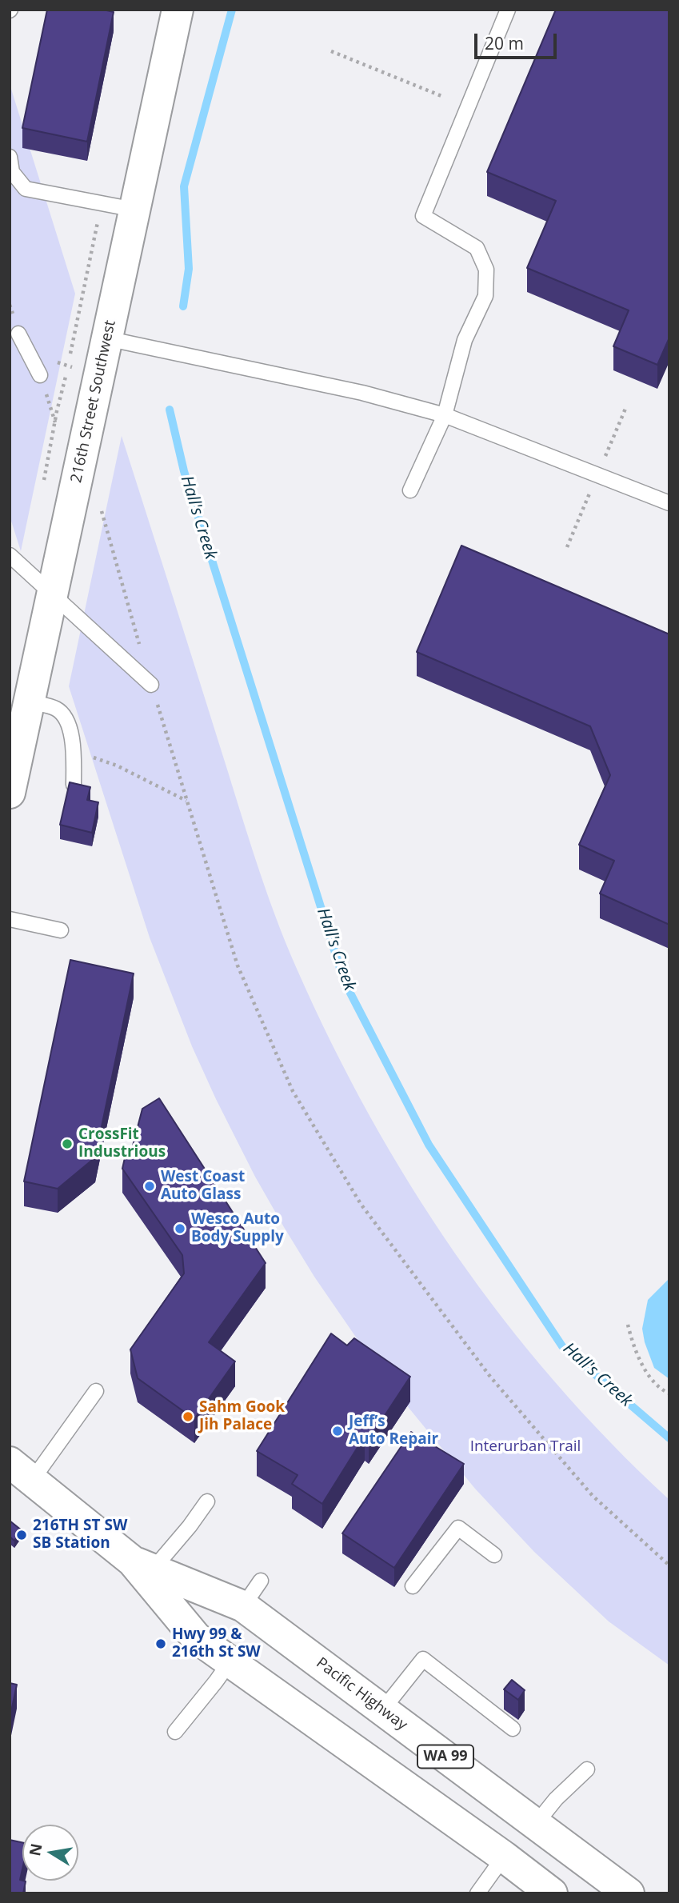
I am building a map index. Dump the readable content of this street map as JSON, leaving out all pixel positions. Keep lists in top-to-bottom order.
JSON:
{
  "streets": {
    "main road": ["216th Street Southwest", "Pacific Highway", "WA 99"]
  },
  "water": ["Hall's Creek"],
  "parks": ["Interurban Trail"],
  "places": [
    "CrossFit Industrious",
    "West Coast Auto Glass",
    "Wesco Auto Body Supply",
    "Sahm Gook Jih Palace",
    "Jeff’s Auto Repair",
    "216TH ST SW SB Station",
    "Hwy 99 & 216th St SW"
  ],
  "scale_bar": "20 m",
  "north": "left"
}
